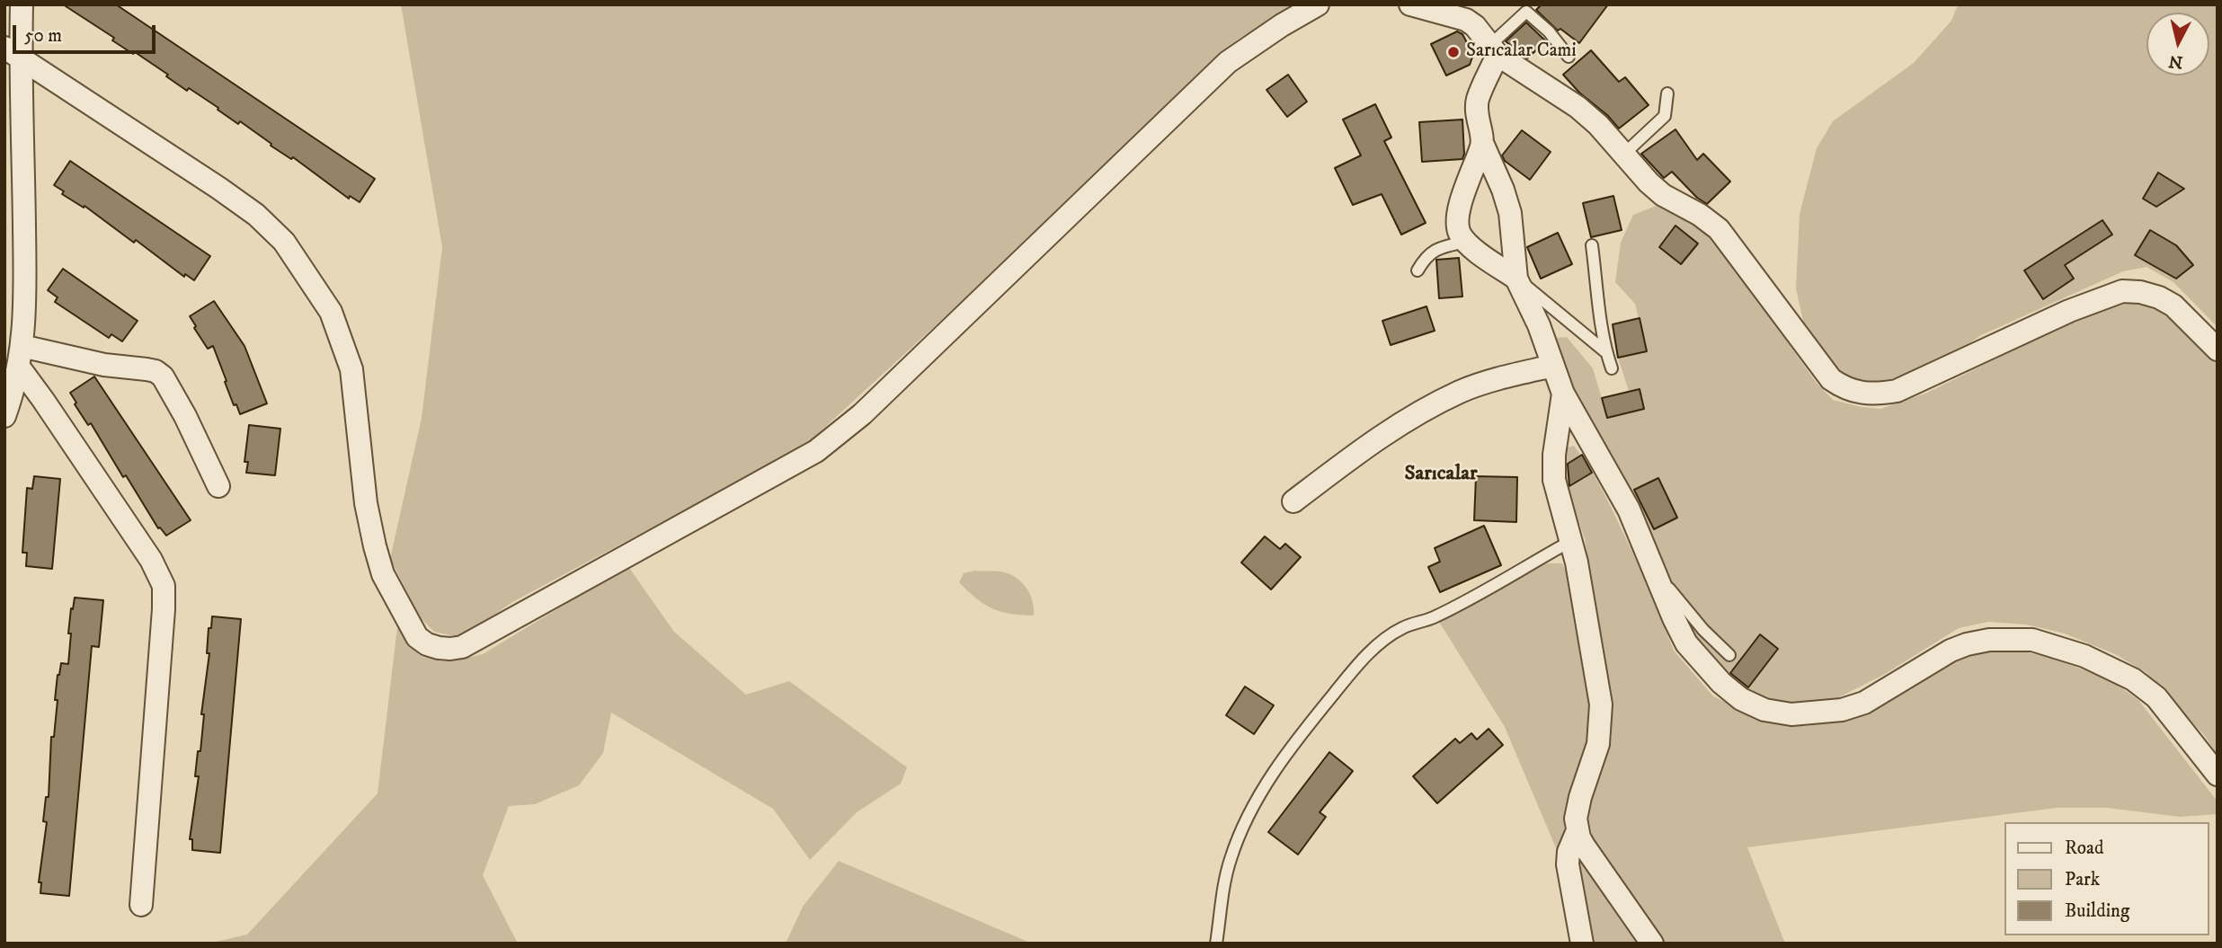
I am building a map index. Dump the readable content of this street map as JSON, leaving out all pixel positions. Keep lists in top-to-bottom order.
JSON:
{
  "districts": ["Sarıcalar"],
  "places": ["Sarıcalar Cami"],
  "legend": ["Road", "Park", "Building"],
  "scale_bar": "50 m",
  "north": "bottom"
}
